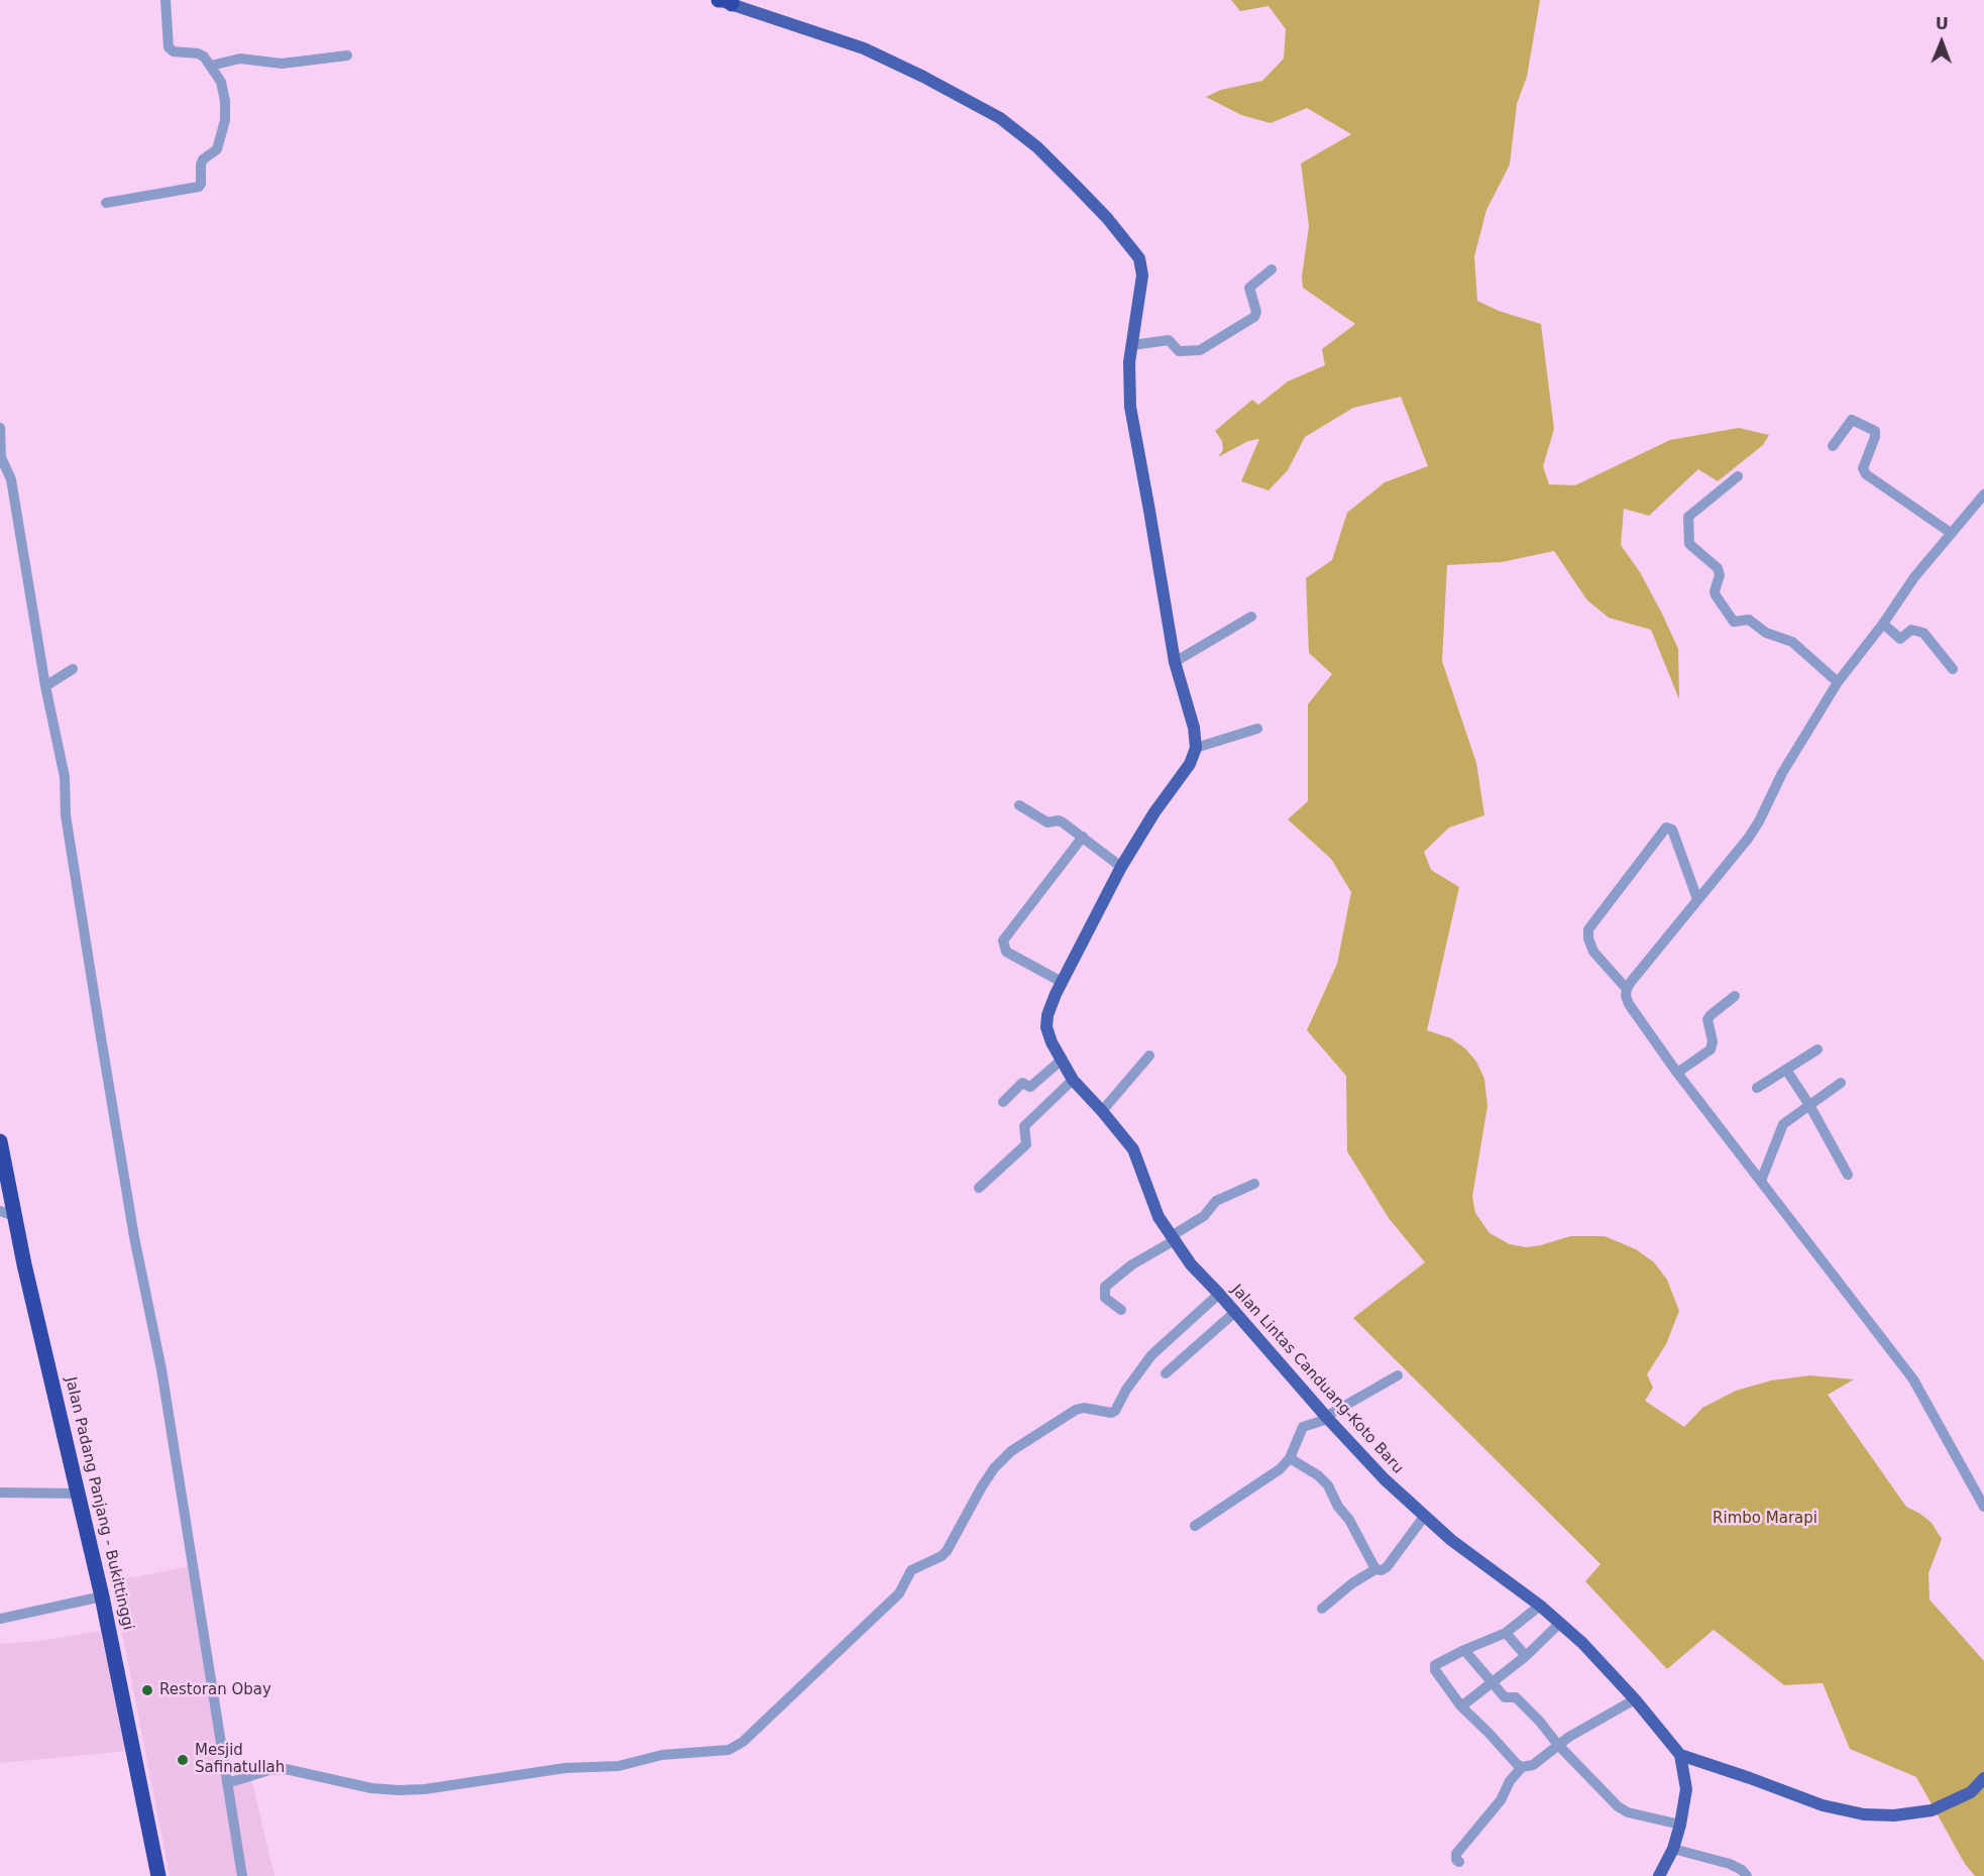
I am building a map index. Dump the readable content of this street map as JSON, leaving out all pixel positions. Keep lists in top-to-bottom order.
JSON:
{
  "streets": {
    "highway": ["Jalan Padang Panjang - Bukittinggi"],
    "main road": ["Jalan Lintas Canduang-Koto Baru"]
  },
  "parks": ["Rimbo Marapi"],
  "places": ["Restoran Obay", "Mesjid Safinatullah"],
  "north": "top"
}
